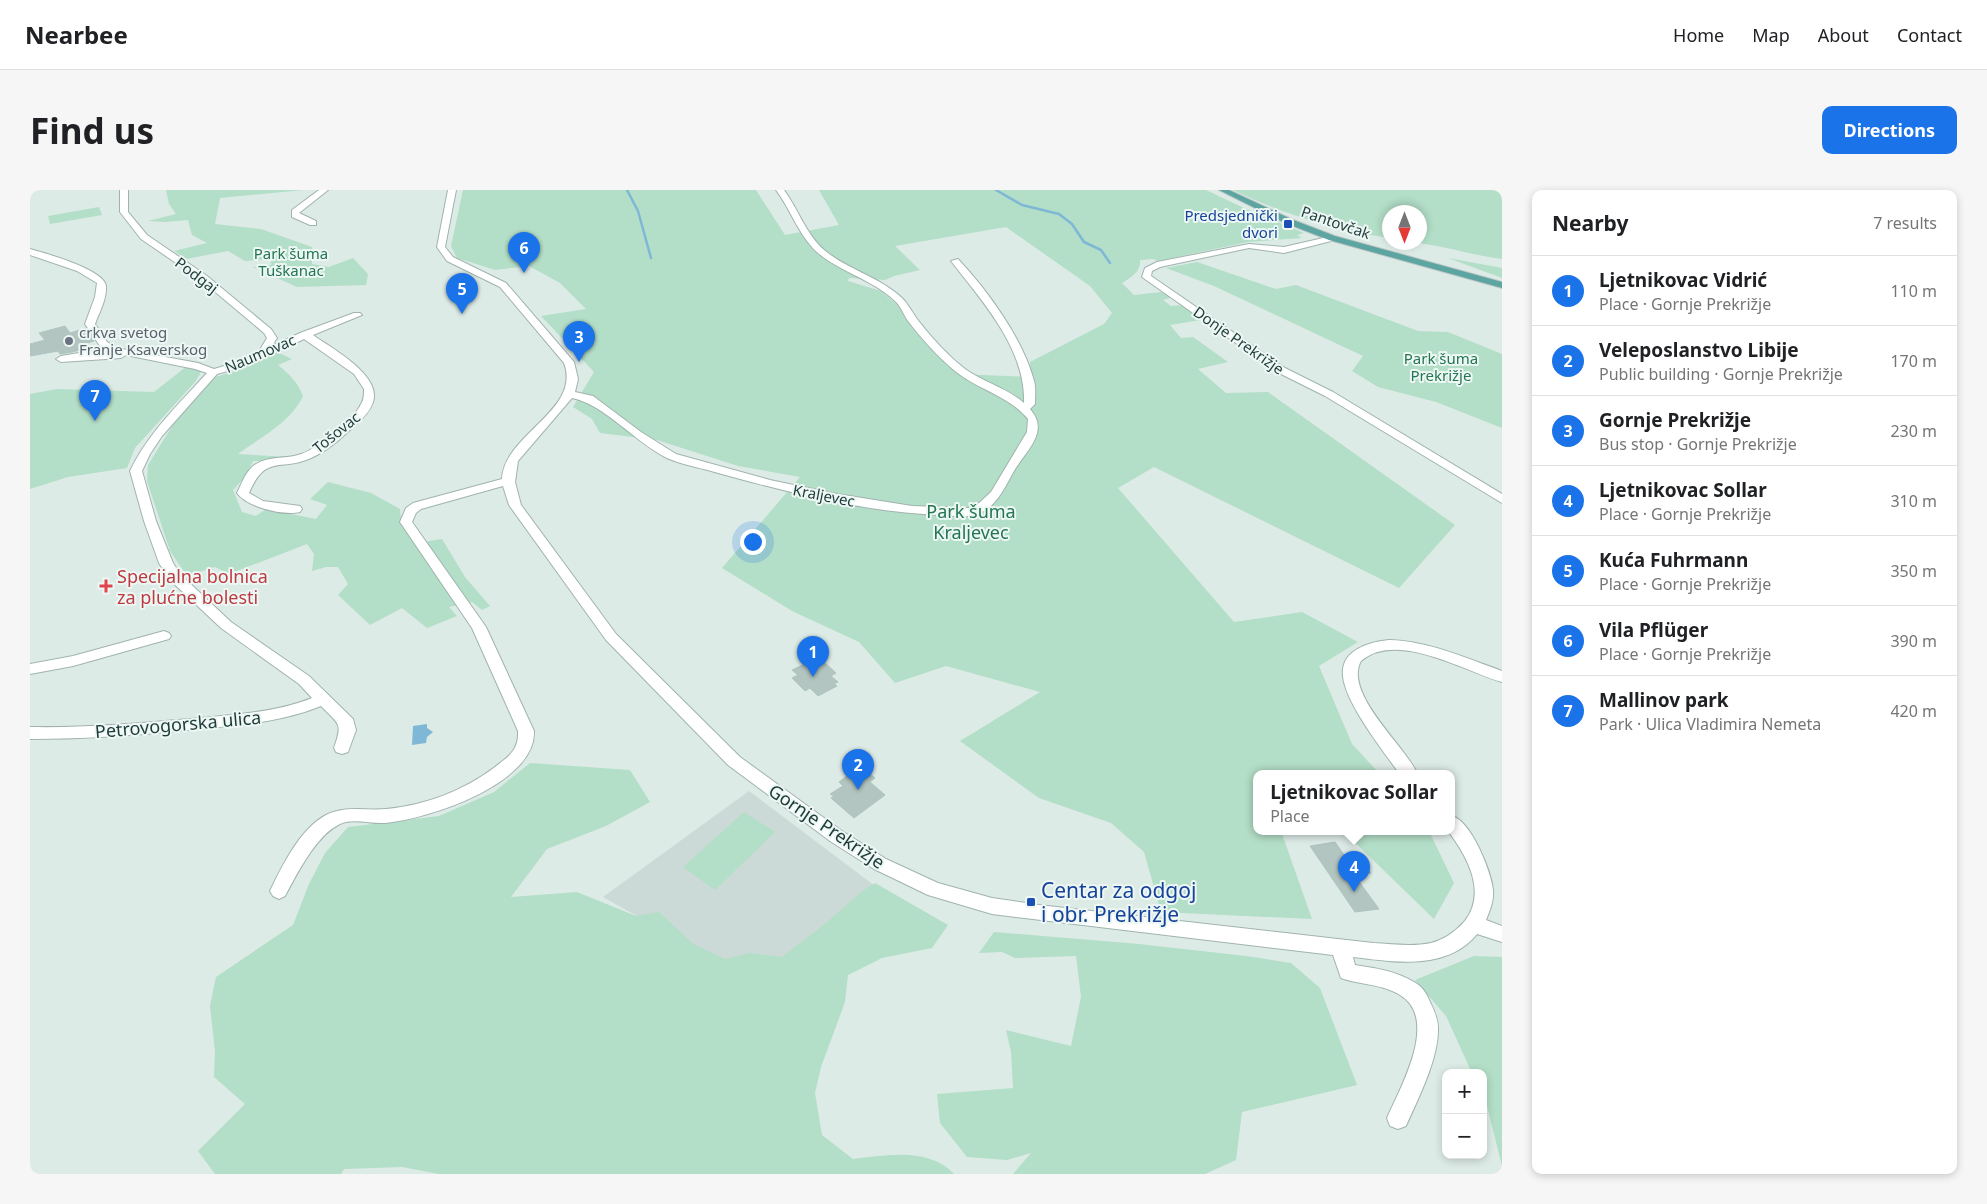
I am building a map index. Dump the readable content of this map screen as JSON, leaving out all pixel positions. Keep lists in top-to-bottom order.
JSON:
{
  "streets": {
    "main road": ["Pantovčak"],
    "street": [
      "Podgaj",
      "Donje Prekrižje",
      "Naumovac",
      "Tošovac",
      "Kraljevec",
      "Petrovogorska ulica",
      "Gornje Prekrižje"
    ]
  },
  "crossings": [
    ["Pantovčak", "Donje Prekrižje"],
    ["Podgaj", "Naumovac"],
    ["Naumovac", "Tošovac"]
  ],
  "parks": ["Park šuma Tuškanac", "Park šuma Prekrižje", "Park šuma Kraljevec"],
  "places": {
    "transit": ["Predsjednički dvori", "Centar za odgoj i obr. Prekrižje"],
    "other": ["crkva svetog Franje Ksaverskog"],
    "health": ["Specijalna bolnica za plućne bolesti"]
  },
  "north": "bottom",
  "page": {
    "header": "Nearbee",
    "nav": [
      "Home",
      "Map",
      "About",
      "Contact"
    ],
    "buttons": "Directions",
    "title": "Find us",
    "heading": ["Nearby", "7 results"],
    "pins": [
      "6",
      "5",
      "3",
      "7",
      "1",
      "2",
      "4"
    ],
    "list": [
      {
        "mark": "1",
        "name": "Ljetnikovac Vidrić",
        "note": "Place · Gornje Prekrižje",
        "value": "110 m"
      },
      {
        "mark": "2",
        "name": "Veleposlanstvo Libije",
        "note": "Public building · Gornje Prekrižje",
        "value": "170 m"
      },
      {
        "mark": "3",
        "name": "Gornje Prekrižje",
        "note": "Bus stop · Gornje Prekrižje",
        "value": "230 m"
      },
      {
        "mark": "4",
        "name": "Ljetnikovac Sollar",
        "note": "Place · Gornje Prekrižje",
        "value": "310 m"
      },
      {
        "mark": "5",
        "name": "Kuća Fuhrmann",
        "note": "Place · Gornje Prekrižje",
        "value": "350 m"
      },
      {
        "mark": "6",
        "name": "Vila Pflüger",
        "note": "Place · Gornje Prekrižje",
        "value": "390 m"
      },
      {
        "mark": "7",
        "name": "Mallinov park",
        "note": "Park · Ulica Vladimira Nemeta",
        "value": "420 m"
      }
    ],
    "popup": ["Ljetnikovac Sollar", "Place"],
    "map_buttons": ["+", "−"]
  }
}
